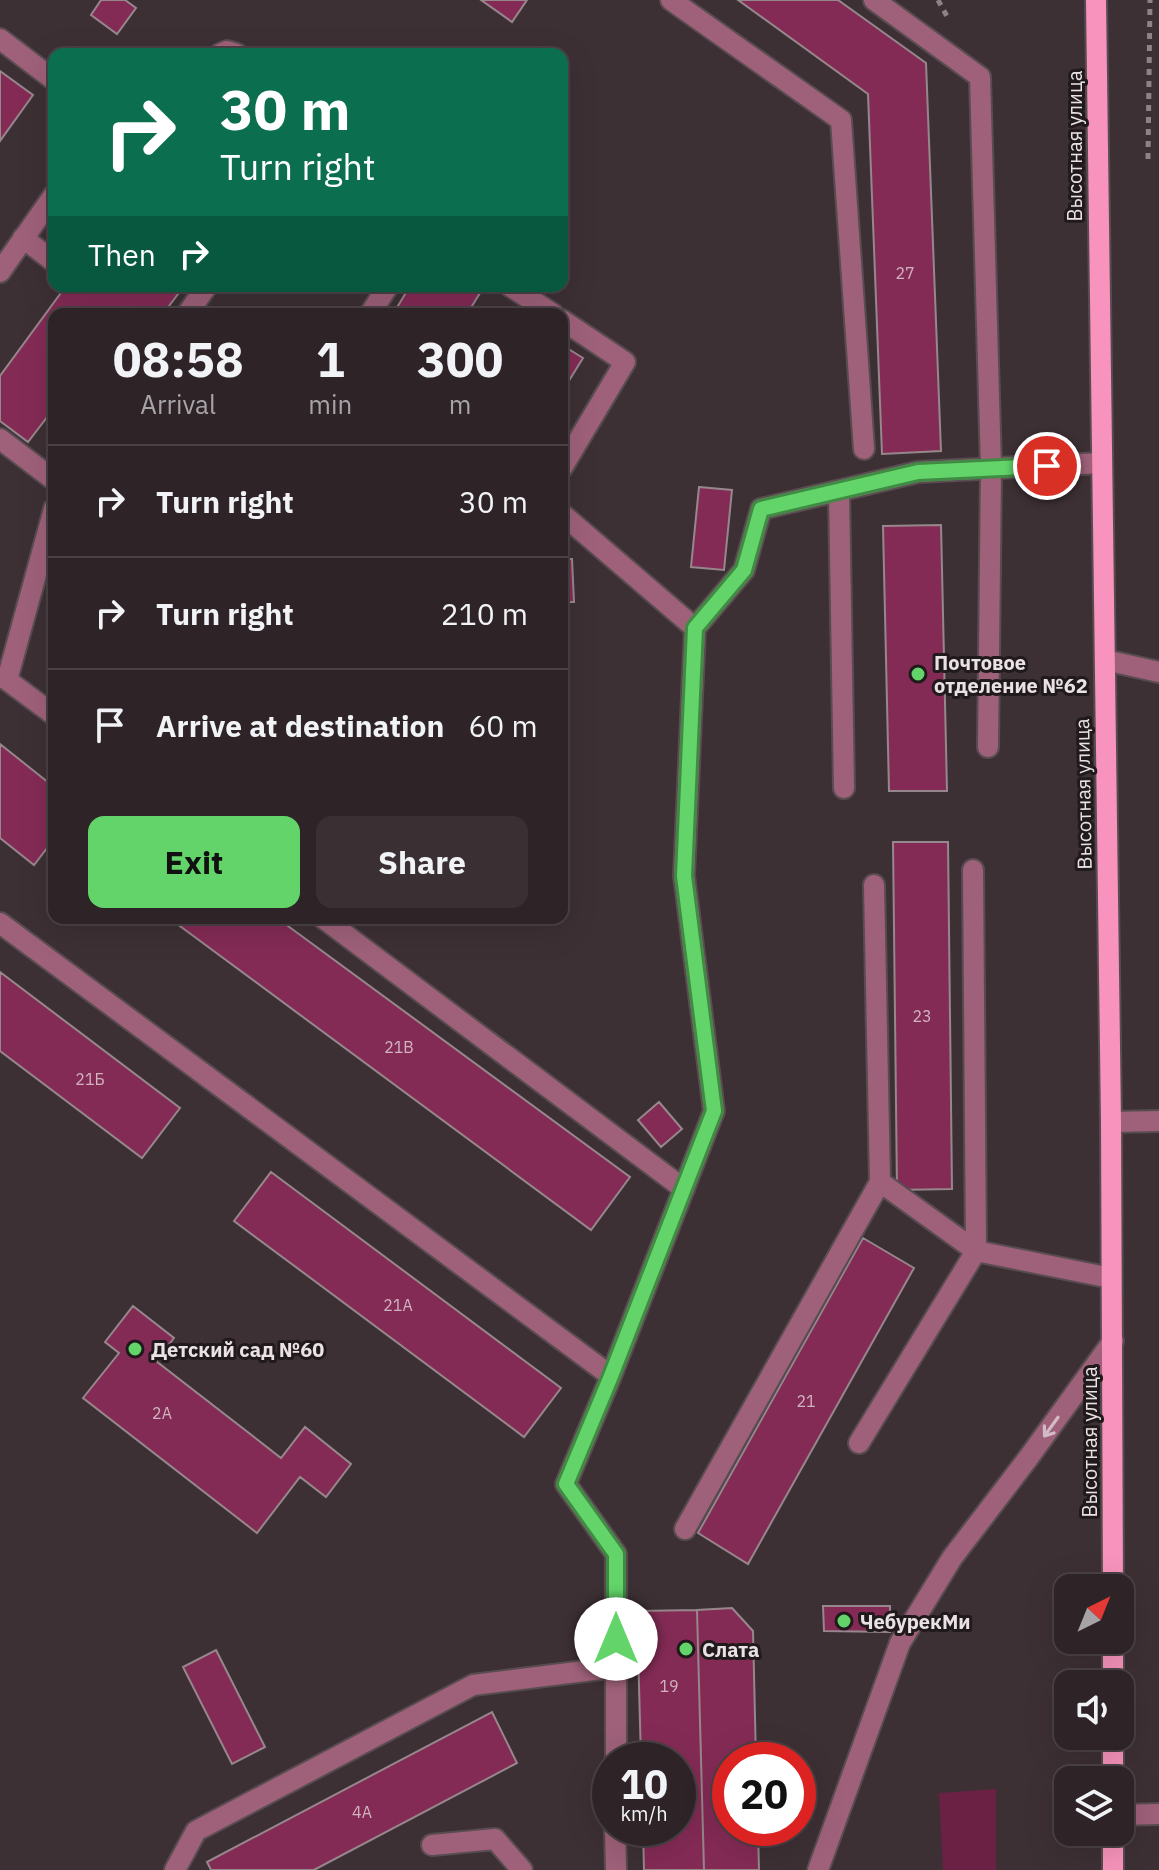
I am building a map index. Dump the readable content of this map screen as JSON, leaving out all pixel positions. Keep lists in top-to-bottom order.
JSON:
{
  "streets": {
    "main road": ["Высотная улица"]
  },
  "places": [
    "Почтовое отделение №62",
    "Детский сад №60",
    "ЧебурекМи",
    "Слата"
  ],
  "house_numbers": [
    "27",
    "23",
    "21В",
    "21Б",
    "21А",
    "21",
    "2А",
    "19",
    "4А"
  ],
  "north": "top right",
  "page": {
    "turn": ["30 m", "Turn right"],
    "then": "Then",
    "eta": [
      "08:58",
      "Arrival",
      "1",
      "min",
      "300",
      "m"
    ],
    "list": [
      {
        "name": "Turn right",
        "value": "30 m"
      },
      {
        "name": "Turn right",
        "value": "210 m"
      },
      {
        "name": "Arrive at destination",
        "value": "60 m"
      }
    ],
    "buttons": ["Exit", "Share"],
    "speed": "10 km/h",
    "limit": "20"
  }
}
